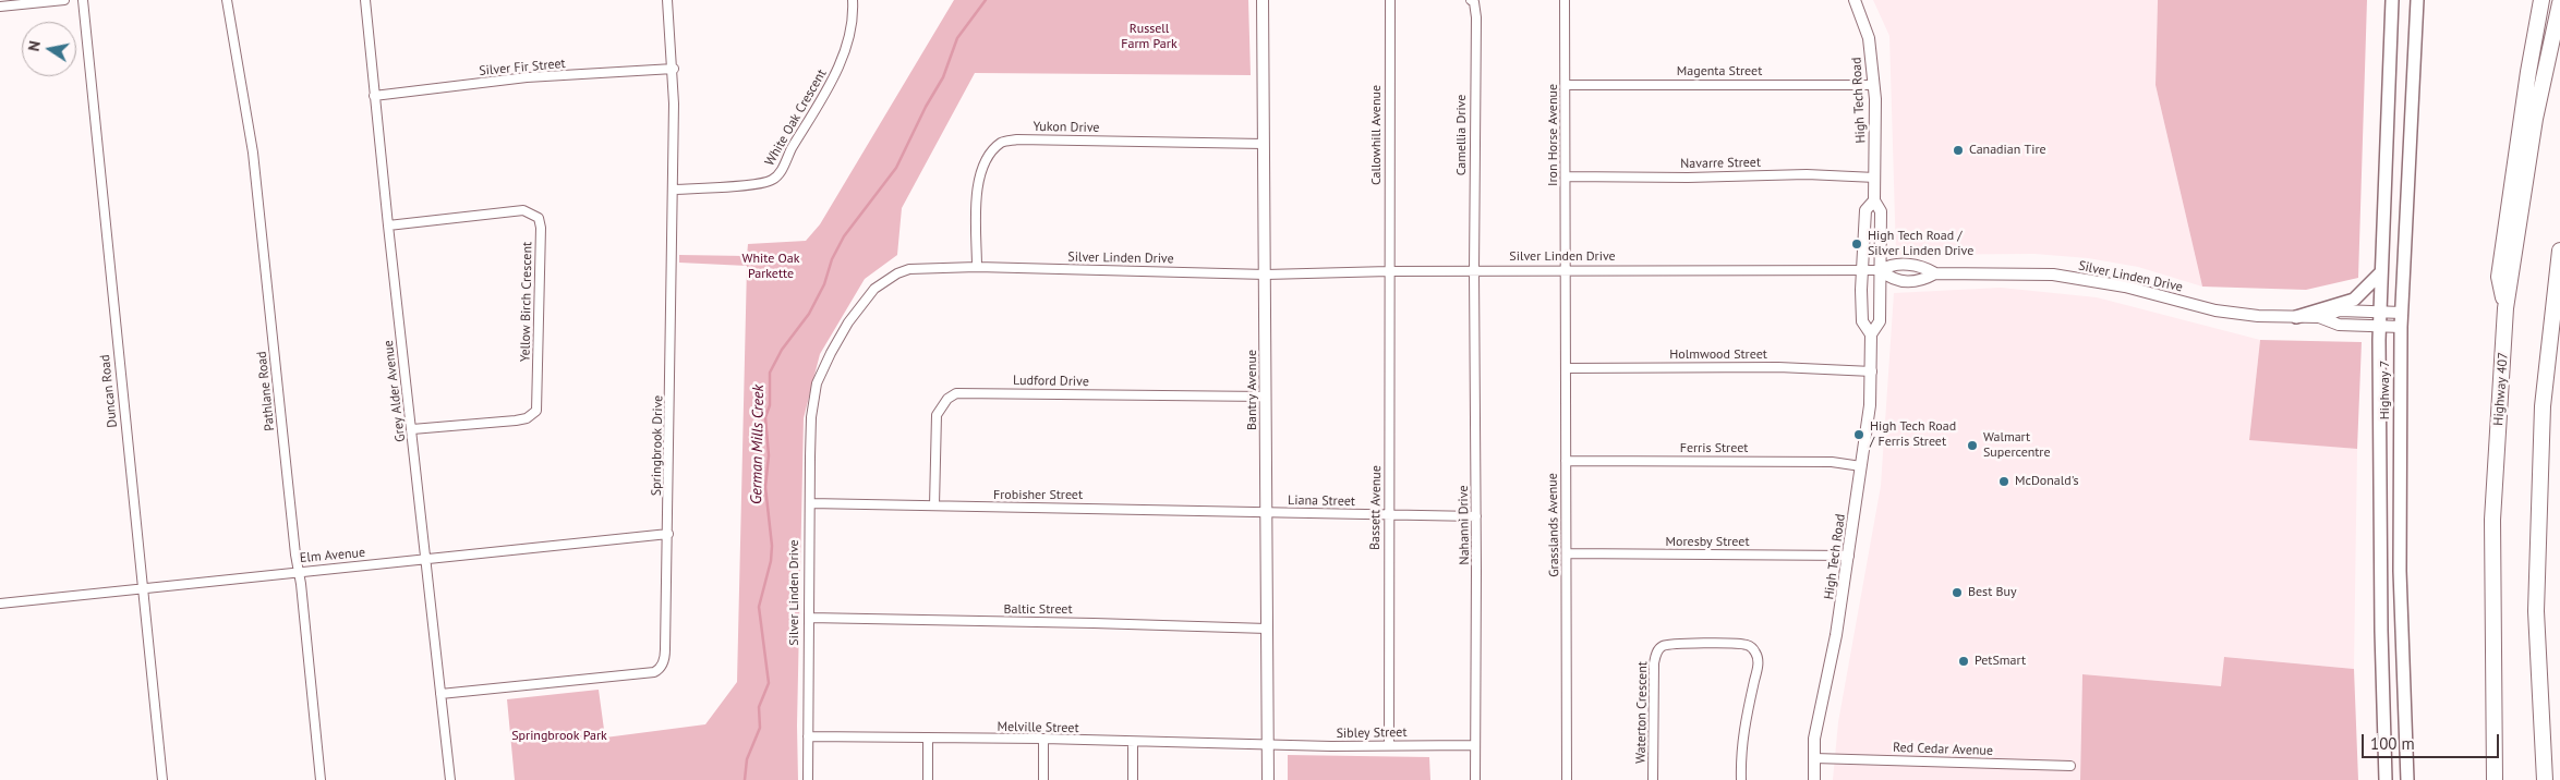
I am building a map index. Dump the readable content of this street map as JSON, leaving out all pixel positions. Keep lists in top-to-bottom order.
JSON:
{
  "streets": {
    "highway": ["Highway 407"],
    "main road": ["Highway 7"],
    "street": [
      "Silver Fir Street",
      "Magenta Street",
      "High Tech Road",
      "White Oak Crescent",
      "Yukon Drive",
      "Callowhill Avenue",
      "Camellia Drive",
      "Iron Horse Avenue",
      "Navarre Street",
      "Silver Linden Drive",
      "Yellow Birch Crescent",
      "Holmwood Street",
      "Ludford Drive",
      "Bantry Avenue",
      "Duncan Road",
      "Pathlane Road",
      "Grey Alder Avenue",
      "Springbrook Drive",
      "Ferris Street",
      "Frobisher Street",
      "Liana Street",
      "Bassett Avenue",
      "Nahanni Drive",
      "Grasslands Avenue",
      "Moresby Street",
      "Elm Avenue",
      "Baltic Street",
      "Waterton Crescent",
      "Melville Street",
      "Sibley Street",
      "Red Cedar Avenue"
    ]
  },
  "crossings": [
    ["Silver Fir Street", "Grey Alder Avenue"],
    ["Silver Fir Street", "Springbrook Drive"],
    ["Magenta Street", "High Tech Road"],
    ["Magenta Street", "Iron Horse Avenue"],
    ["High Tech Road", "Navarre Street"],
    ["High Tech Road", "Silver Linden Drive"],
    ["High Tech Road", "Holmwood Street"],
    ["High Tech Road", "Ferris Street"],
    ["High Tech Road", "Moresby Street"],
    ["High Tech Road", "Red Cedar Avenue"],
    ["White Oak Crescent", "Springbrook Drive"],
    ["Yukon Drive", "Silver Linden Drive"],
    ["Yukon Drive", "Bantry Avenue"],
    ["Callowhill Avenue", "Silver Linden Drive"],
    ["Callowhill Avenue", "Bassett Avenue"],
    ["Camellia Drive", "Silver Linden Drive"],
    ["Camellia Drive", "Nahanni Drive"],
    ["Iron Horse Avenue", "Navarre Street"],
    ["Iron Horse Avenue", "Silver Linden Drive"],
    ["Iron Horse Avenue", "Grasslands Avenue"],
    ["Silver Linden Drive", "Bantry Avenue"],
    ["Silver Linden Drive", "Highway 7"],
    ["Silver Linden Drive", "Frobisher Street"],
    ["Silver Linden Drive", "Bassett Avenue"],
    ["Silver Linden Drive", "Nahanni Drive"],
    ["Silver Linden Drive", "Grasslands Avenue"],
    ["Silver Linden Drive", "Baltic Street"],
    ["Silver Linden Drive", "Melville Street"],
    ["Yellow Birch Crescent", "Grey Alder Avenue"],
    ["Holmwood Street", "Grasslands Avenue"],
    ["Ludford Drive", "Bantry Avenue"],
    ["Ludford Drive", "Frobisher Street"],
    ["Bantry Avenue", "Frobisher Street"],
    ["Bantry Avenue", "Liana Street"],
    ["Bantry Avenue", "Baltic Street"],
    ["Bantry Avenue", "Melville Street"],
    ["Bantry Avenue", "Sibley Street"],
    ["Duncan Road", "Elm Avenue"],
    ["Pathlane Road", "Elm Avenue"],
    ["Grey Alder Avenue", "Springbrook Drive"],
    ["Grey Alder Avenue", "Elm Avenue"],
    ["Springbrook Drive", "Elm Avenue"],
    ["Ferris Street", "Grasslands Avenue"],
    ["Frobisher Street", "Liana Street"],
    ["Liana Street", "Bassett Avenue"],
    ["Liana Street", "Nahanni Drive"],
    ["Bassett Avenue", "Sibley Street"],
    ["Nahanni Drive", "Sibley Street"],
    ["Grasslands Avenue", "Moresby Street"],
    ["Melville Street", "Sibley Street"]
  ],
  "water": ["German Mills Creek"],
  "parks": ["Russell Farm Park", "White Oak Parkette", "Springbrook Park"],
  "places": [
    "Canadian Tire",
    "High Tech Road / Silver Linden Drive",
    "High Tech Road / Ferris Street",
    "Walmart Supercentre",
    "McDonald's",
    "Best Buy",
    "PetSmart"
  ],
  "scale_bar": "100 m",
  "north": "left"
}
